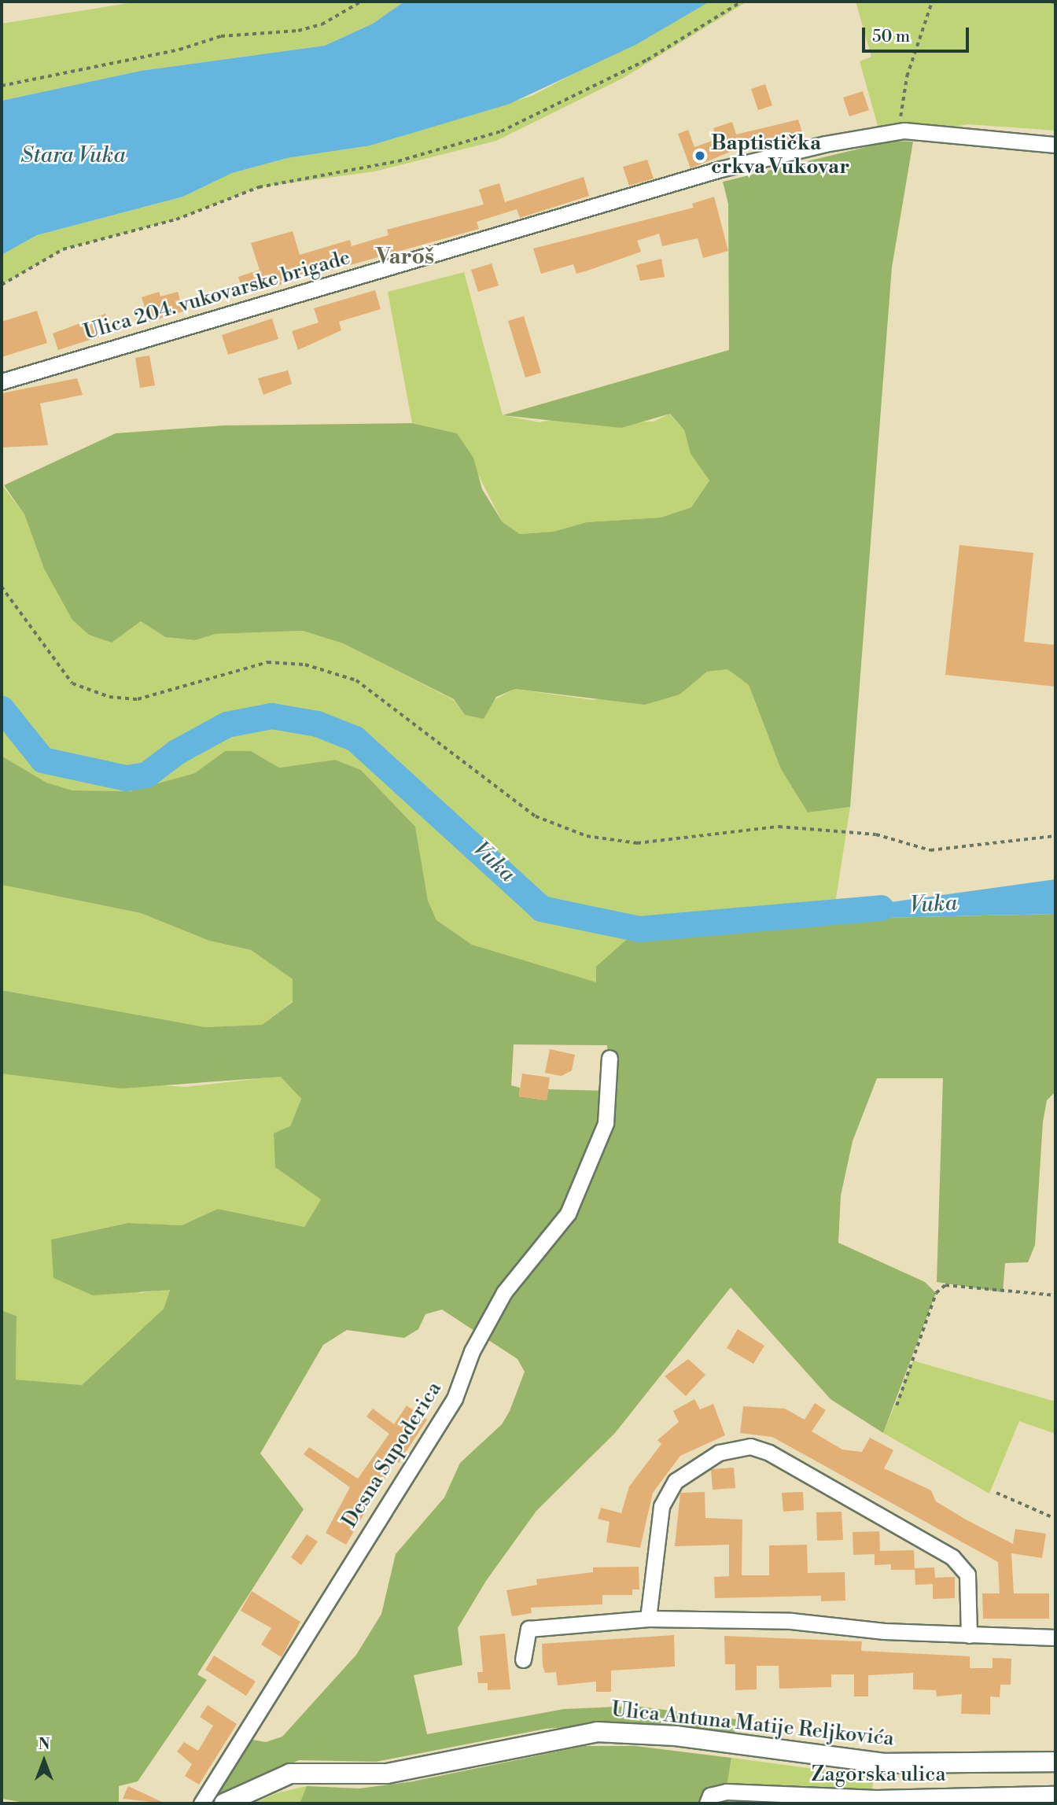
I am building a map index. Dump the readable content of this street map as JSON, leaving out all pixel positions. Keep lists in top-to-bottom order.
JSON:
{
  "streets": {
    "main road": ["Ulica Antuna Matije Reljkovića"],
    "street": ["Ulica 204. vukovarske brigade", "Desna Supoderica", "Zagorska ulica"]
  },
  "districts": ["Varoš"],
  "water": ["Stara Vuka", "Vuka"],
  "places": ["Baptistička crkva Vukovar"],
  "scale_bar": "50 m",
  "north": "top"
}
